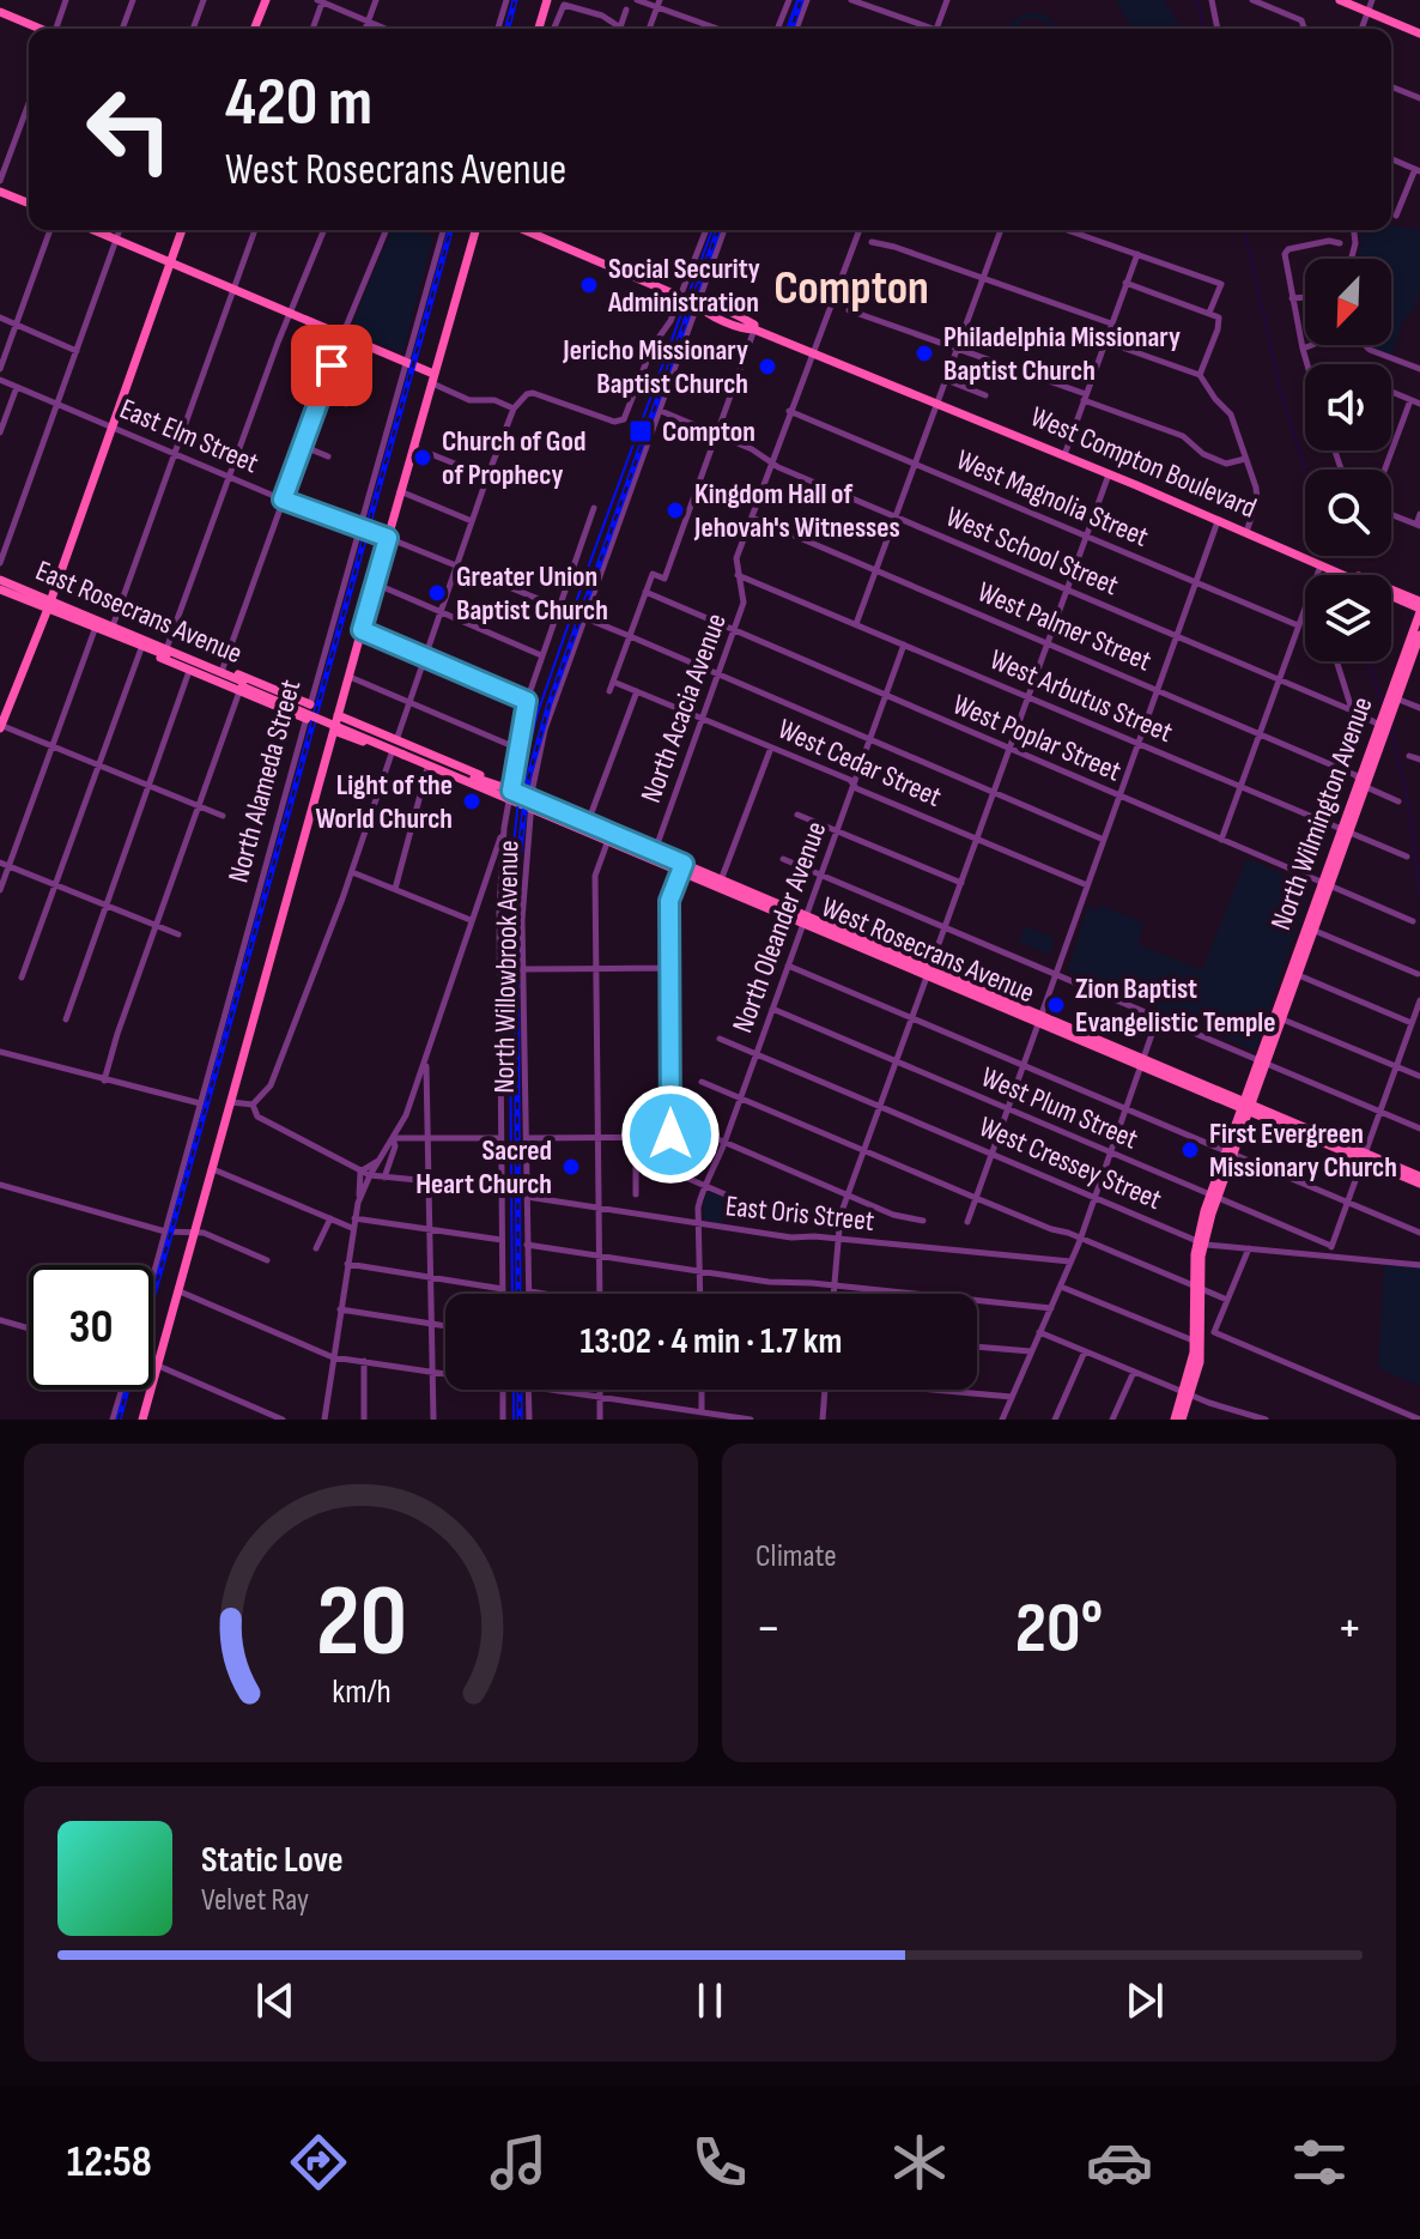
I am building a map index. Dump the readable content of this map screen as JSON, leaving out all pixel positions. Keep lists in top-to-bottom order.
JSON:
{
  "streets": {
    "main road": [
      "West Compton Boulevard",
      "East Rosecrans Avenue",
      "North Alameda Street",
      "North Wilmington Avenue",
      "West Rosecrans Avenue"
    ],
    "street": [
      "East Elm Street",
      "West Magnolia Street",
      "West School Street",
      "West Palmer Street",
      "West Arbutus Street",
      "North Acacia Avenue",
      "West Poplar Street",
      "West Cedar Street",
      "North Oleander Avenue",
      "North Willowbrook Avenue",
      "West Plum Street",
      "West Cressey Street",
      "East Oris Street"
    ]
  },
  "crossings": [
    ["East Elm Street", "North Acacia Avenue"],
    ["East Elm Street", "North Alameda Street"],
    ["East Elm Street", "North Oleander Avenue"],
    ["East Elm Street", "North Willowbrook Avenue"],
    ["West Compton Boulevard", "North Acacia Avenue"],
    ["West Compton Boulevard", "North Wilmington Avenue"],
    ["West Compton Boulevard", "North Willowbrook Avenue"],
    ["West Magnolia Street", "North Acacia Avenue"],
    ["West School Street", "North Acacia Avenue"],
    ["West School Street", "North Wilmington Avenue"],
    ["West School Street", "North Willowbrook Avenue"],
    ["East Rosecrans Avenue", "West Rosecrans Avenue"],
    ["East Rosecrans Avenue", "North Willowbrook Avenue"],
    ["West Palmer Street", "North Acacia Avenue"],
    ["West Palmer Street", "North Wilmington Avenue"],
    ["West Arbutus Street", "North Acacia Avenue"],
    ["West Arbutus Street", "North Wilmington Avenue"],
    ["West Arbutus Street", "North Oleander Avenue"],
    ["North Acacia Avenue", "West Poplar Street"],
    ["North Acacia Avenue", "West Cedar Street"],
    ["North Acacia Avenue", "West Rosecrans Avenue"],
    ["West Poplar Street", "North Wilmington Avenue"],
    ["West Poplar Street", "North Oleander Avenue"],
    ["West Cedar Street", "North Oleander Avenue"],
    ["North Wilmington Avenue", "West Rosecrans Avenue"],
    ["North Wilmington Avenue", "West Plum Street"],
    ["North Wilmington Avenue", "West Cressey Street"],
    ["North Oleander Avenue", "West Rosecrans Avenue"],
    ["North Oleander Avenue", "West Plum Street"],
    ["North Oleander Avenue", "West Cressey Street"],
    ["North Oleander Avenue", "East Oris Street"],
    ["West Rosecrans Avenue", "North Willowbrook Avenue"],
    ["North Willowbrook Avenue", "East Oris Street"]
  ],
  "districts": ["Compton"],
  "places": {
    "other": [
      "Social Security Administration",
      "Philadelphia Missionary Baptist Church",
      "Jericho Missionary Baptist Church",
      "Church of God of Prophecy",
      "Kingdom Hall of Jehovah's Witnesses",
      "Greater Union Baptist Church",
      "Light of the World Church",
      "Zion Baptist Evangelistic Temple",
      "First Evergreen Missionary Church",
      "Sacred Heart Church"
    ],
    "transit": ["Compton"]
  },
  "north": "bottom left",
  "page": {
    "turn": ["420 m", "West Rosecrans Avenue"],
    "limit": "30",
    "trip": "13:02 · 4 min · 1.7 km",
    "tile": "Climate",
    "heat": ["−", "20°", "+"],
    "song": ["Static Love", "Velvet Ray"],
    "tabs": "12:58",
    "gauge": ["20", "km/h"]
  }
}
